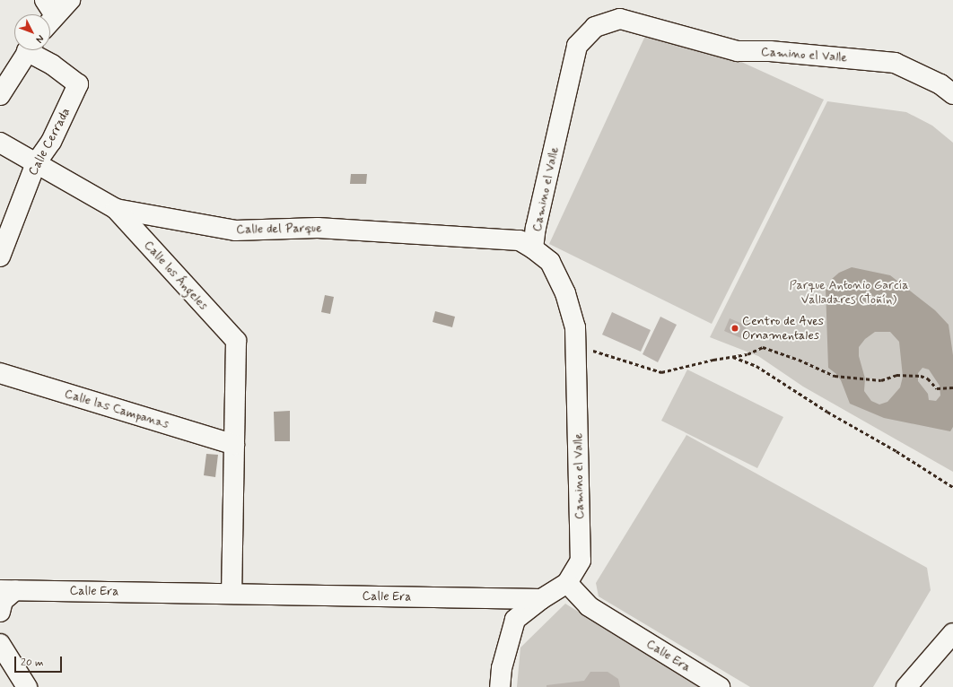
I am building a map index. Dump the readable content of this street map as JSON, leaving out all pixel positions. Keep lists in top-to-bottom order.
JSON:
{
  "streets": {
    "street": [
      "Camino el Valle",
      "Calle Cerrada",
      "Calle del Parque",
      "Calle los Ángeles",
      "Calle las Campanas",
      "Calle Era"
    ]
  },
  "crossings": [
    ["Camino el Valle", "Calle del Parque"],
    ["Camino el Valle", "Calle Era"],
    ["Calle Cerrada", "Calle del Parque"],
    ["Calle del Parque", "Calle los Ángeles"],
    ["Calle los Ángeles", "Calle las Campanas"]
  ],
  "parks": ["Parque Antonio García Valladares (Toñín)"],
  "places": ["Centro de Aves Ornamentales"],
  "scale_bar": "20 m",
  "north": "bottom right"
}
